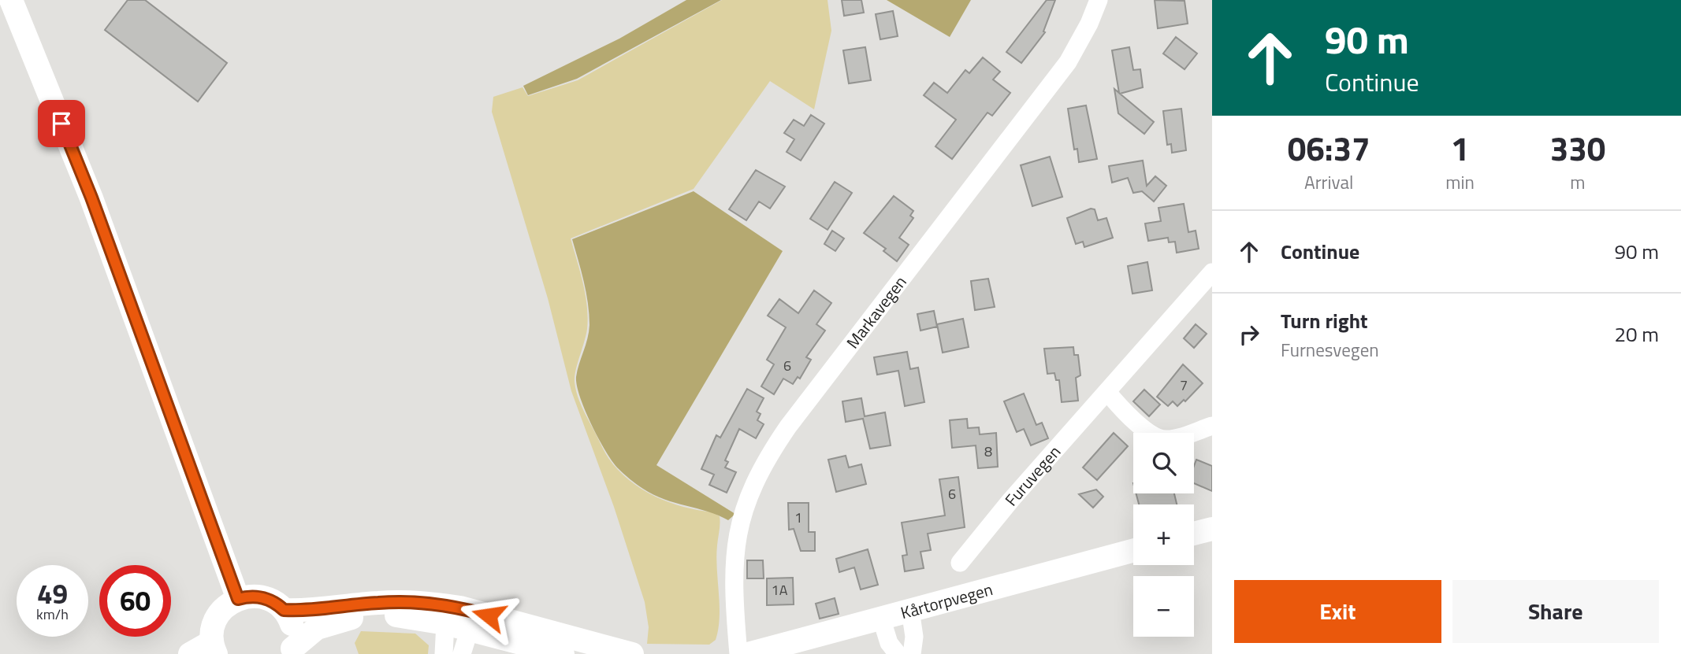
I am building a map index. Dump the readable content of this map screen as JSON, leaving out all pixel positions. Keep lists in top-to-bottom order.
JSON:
{
  "streets": {
    "main road": ["Kårtorpvegen"],
    "street": ["Markavegen", "Furuvegen"]
  },
  "house_numbers": [
    "6",
    "7",
    "8",
    "6",
    "1",
    "1A"
  ],
  "page": {
    "turn": ["90 m", "Continue"],
    "eta": [
      "06:37",
      "Arrival",
      "1",
      "min",
      "330",
      "m"
    ],
    "list": [
      {
        "name": "Continue",
        "value": "90 m"
      },
      {
        "name": "Turn right",
        "note": "Furnesvegen",
        "value": "20 m"
      }
    ],
    "map_buttons": ["+", "−"],
    "speed": "49 km/h",
    "limit": "60",
    "buttons": ["Exit", "Share"]
  }
}
